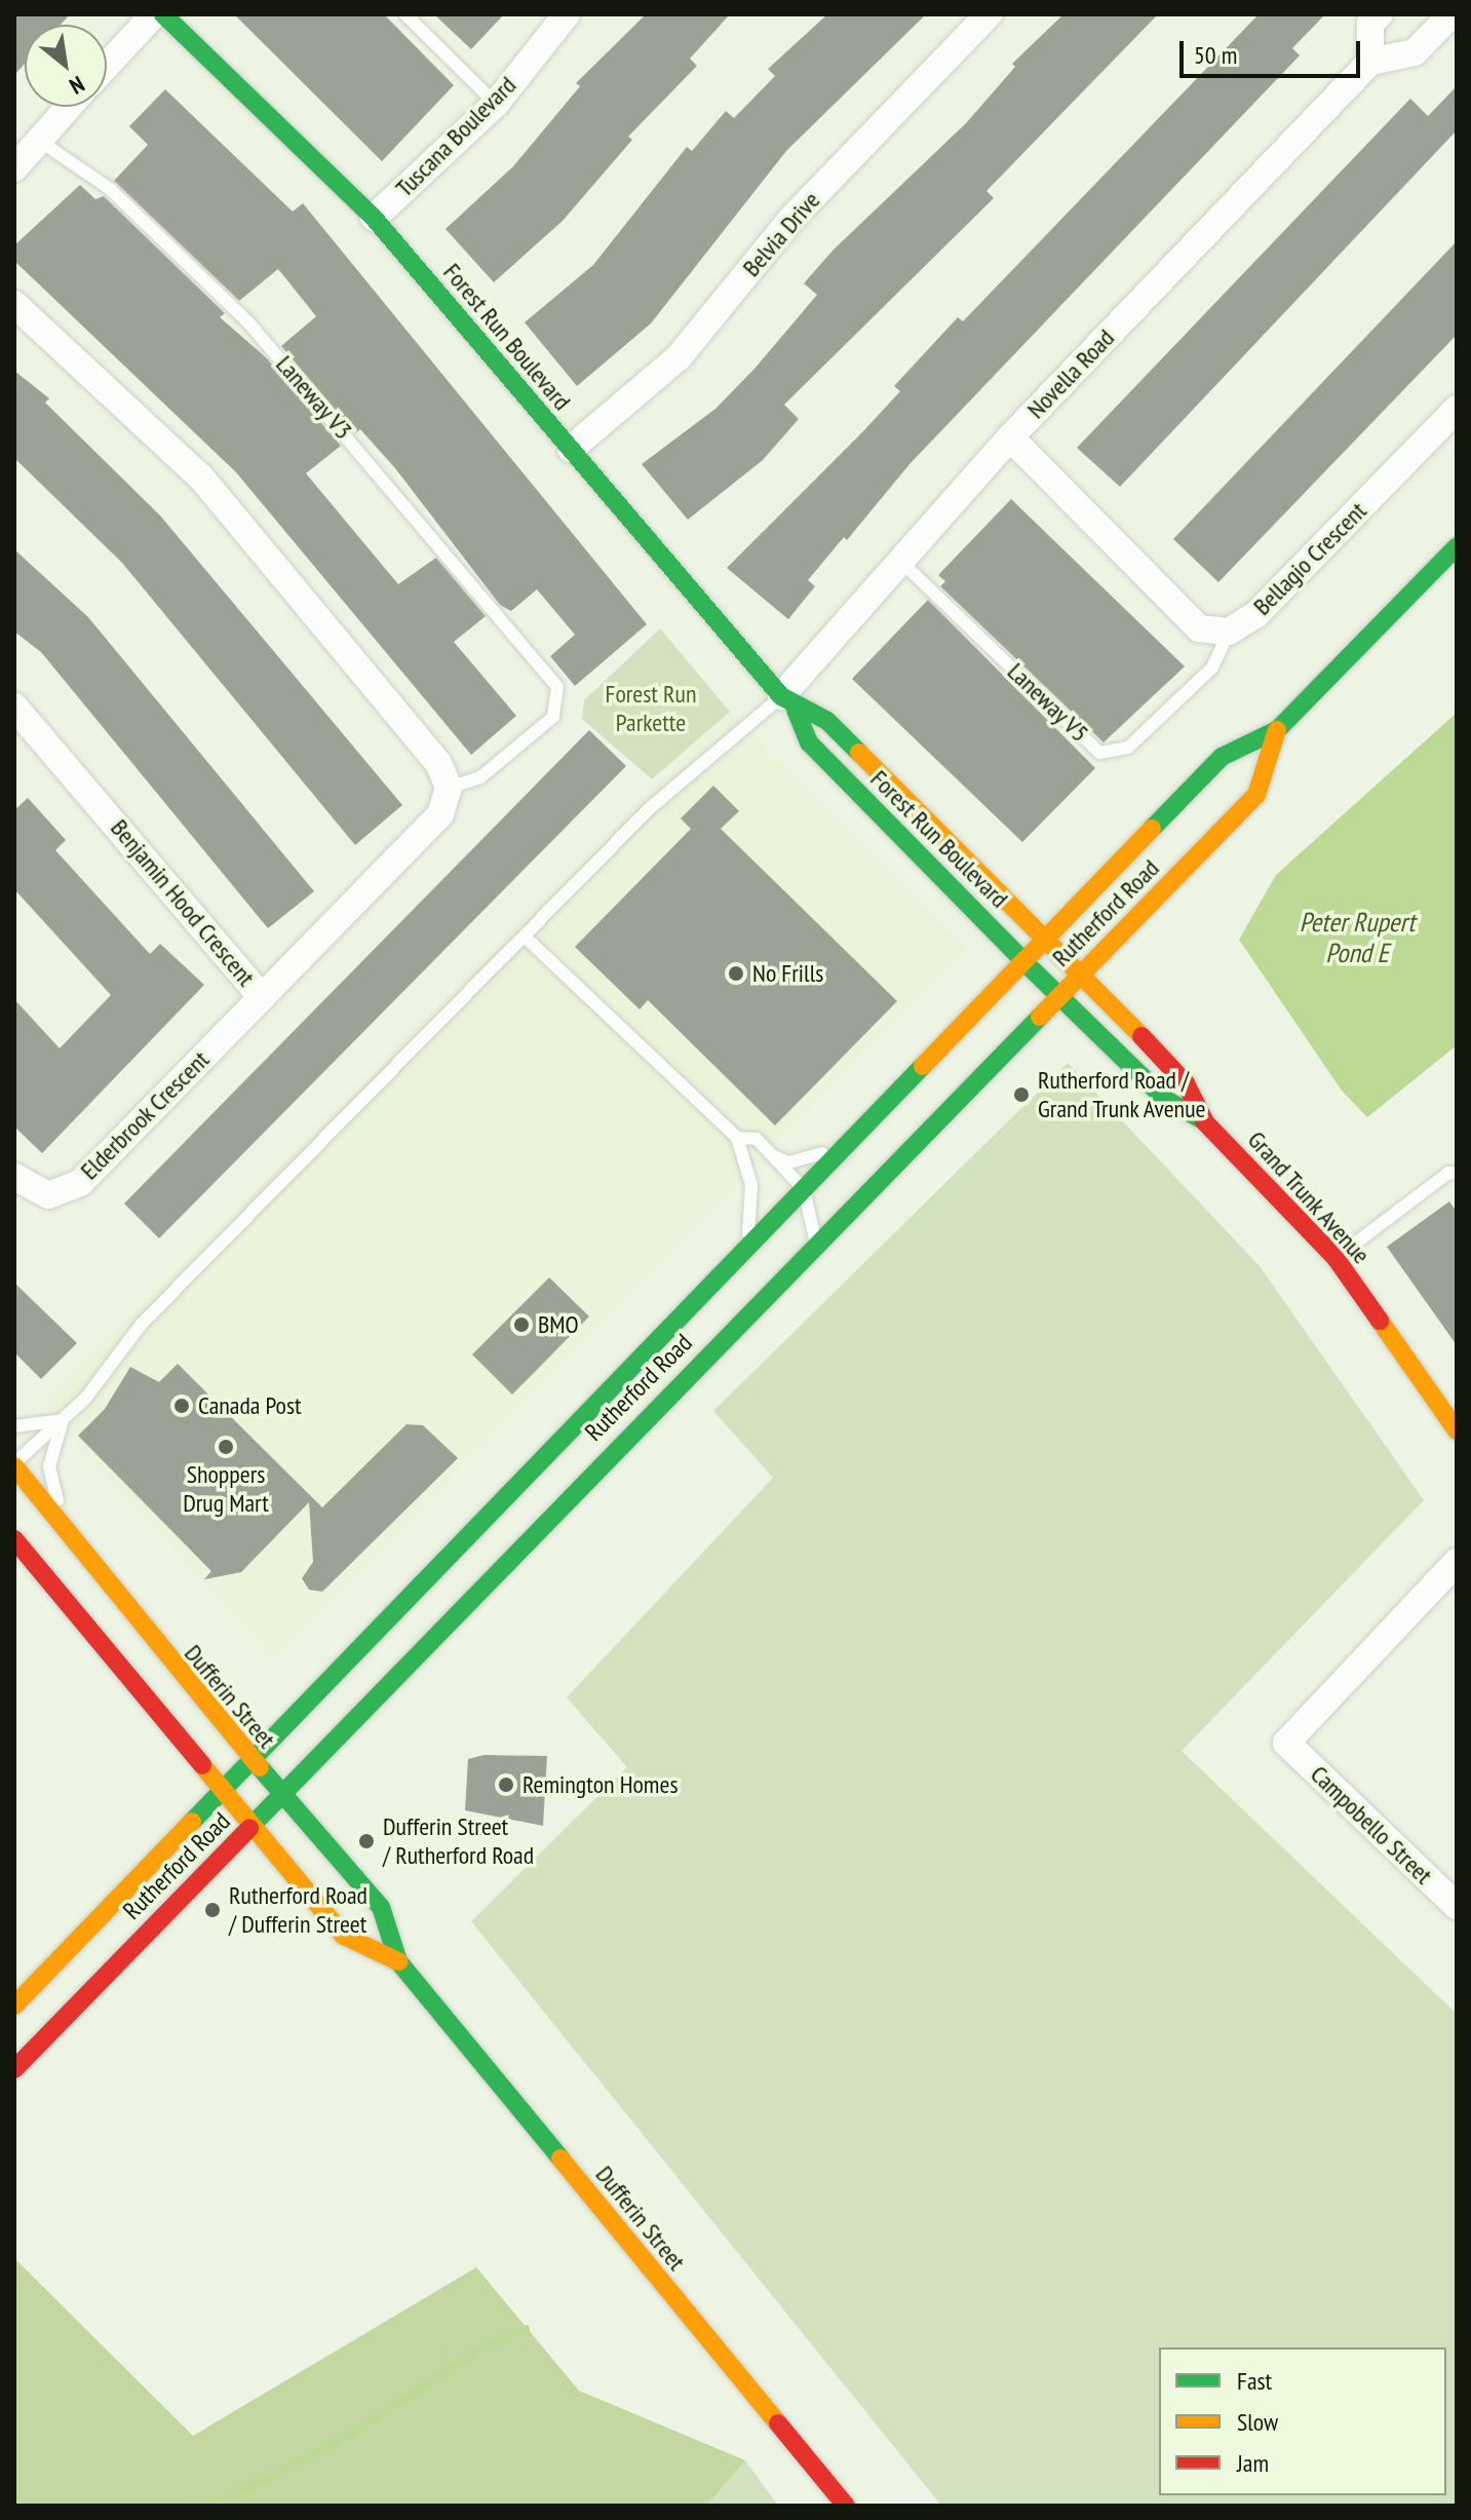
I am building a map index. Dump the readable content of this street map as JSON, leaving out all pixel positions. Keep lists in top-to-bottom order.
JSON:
{
  "streets": {
    "main road": [
      "Forest Run Boulevard",
      "Rutherford Road",
      "Grand Trunk Avenue",
      "Dufferin Street"
    ],
    "street": [
      "Tuscana Boulevard",
      "Belvia Drive",
      "Novella Road",
      "Bellagio Crescent",
      "Benjamin Hood Crescent",
      "Elderbrook Crescent",
      "Campobello Street"
    ],
    "lane": ["Laneway V3", "Laneway V5"]
  },
  "crossings": [
    ["Tuscana Boulevard", "Forest Run Boulevard"],
    ["Belvia Drive", "Forest Run Boulevard"],
    ["Forest Run Boulevard", "Novella Road"],
    ["Forest Run Boulevard", "Rutherford Road"],
    ["Forest Run Boulevard", "Grand Trunk Avenue"],
    ["Novella Road", "Bellagio Crescent"],
    ["Novella Road", "Laneway V5"],
    ["Laneway V3", "Benjamin Hood Crescent"],
    ["Bellagio Crescent", "Laneway V5"],
    ["Benjamin Hood Crescent", "Elderbrook Crescent"],
    ["Rutherford Road", "Grand Trunk Avenue"],
    ["Rutherford Road", "Dufferin Street"]
  ],
  "water": ["Peter Rupert Pond E"],
  "parks": ["Forest Run Parkette"],
  "places": [
    "No Frills",
    "Rutherford Road / Grand Trunk Avenue",
    "BMO",
    "Canada Post",
    "Shoppers Drug Mart",
    "Remington Homes",
    "Dufferin Street / Rutherford Road",
    "Rutherford Road / Dufferin Street"
  ],
  "legend": ["Fast", "Slow", "Jam"],
  "scale_bar": "50 m",
  "north": "bottom right"
}
